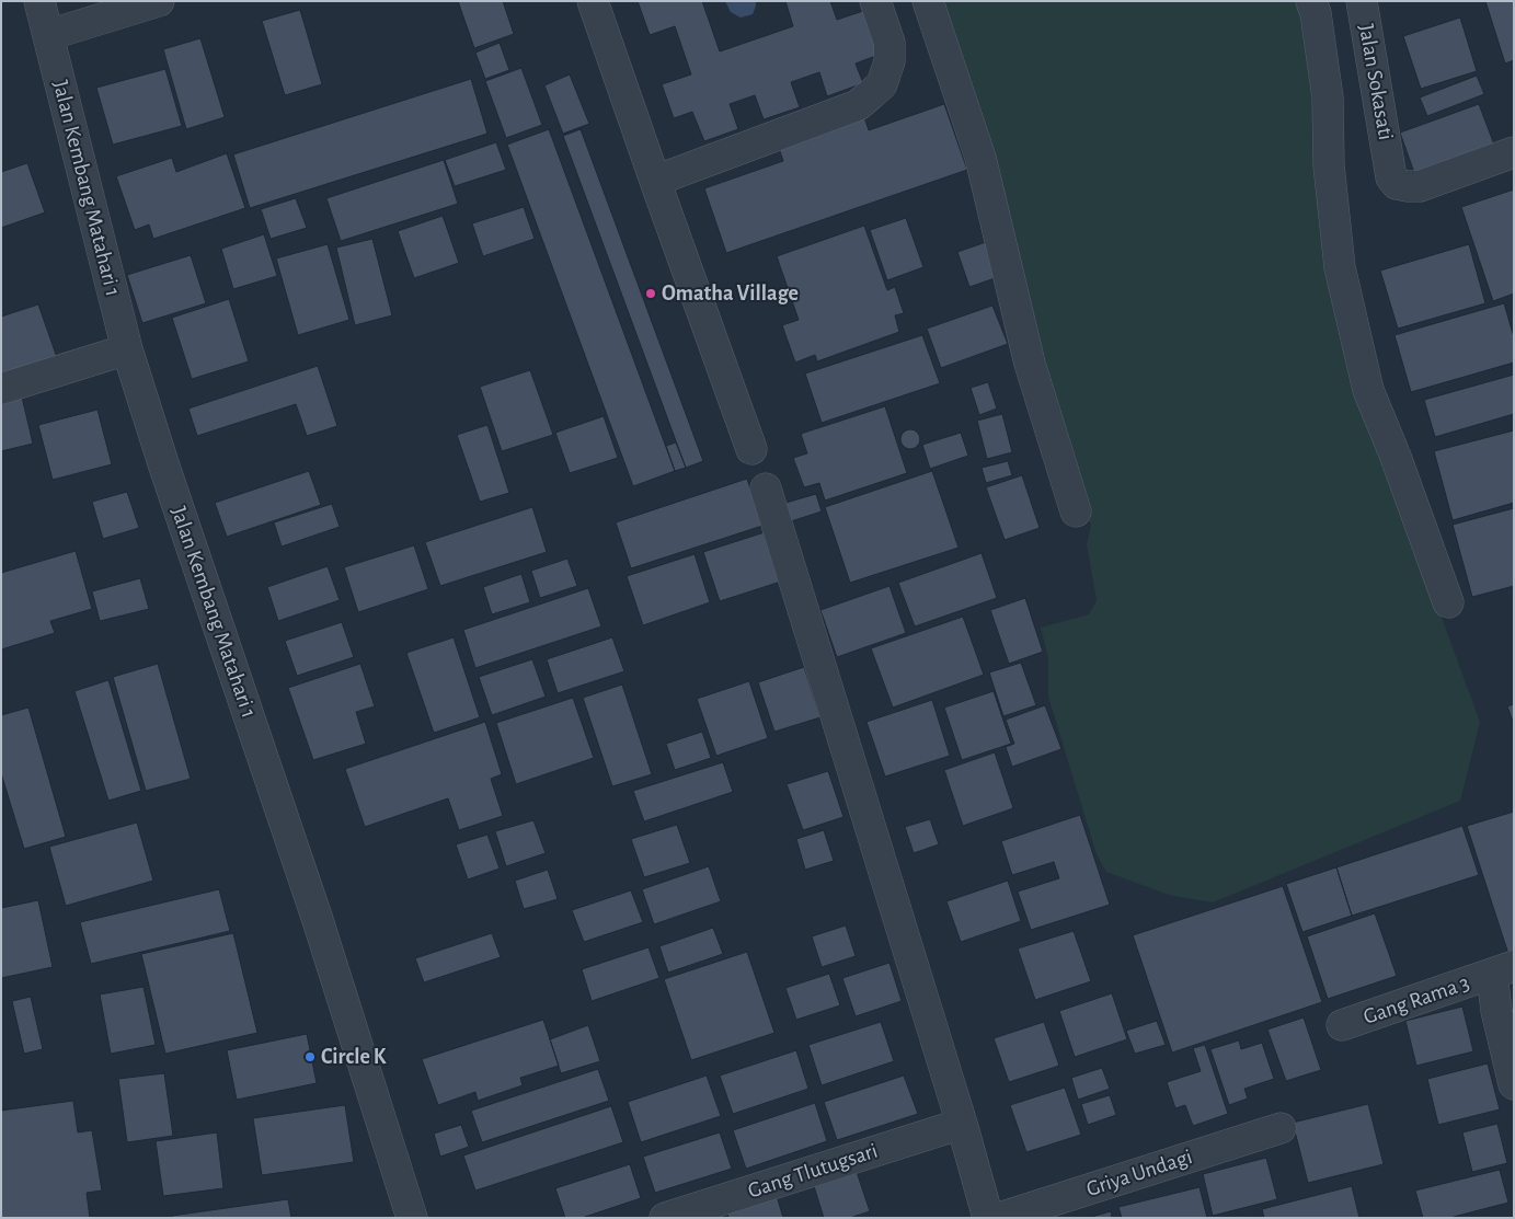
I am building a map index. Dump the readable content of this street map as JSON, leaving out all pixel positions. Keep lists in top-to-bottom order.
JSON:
{
  "streets": {
    "street": [
      "Jalan Sokasati",
      "Jalan Kembang Matahari 1",
      "Gang Rama 3",
      "Gang Tlutugsari",
      "Griya Undagi"
    ]
  },
  "places": ["Omatha Village", "Circle K"]
}
